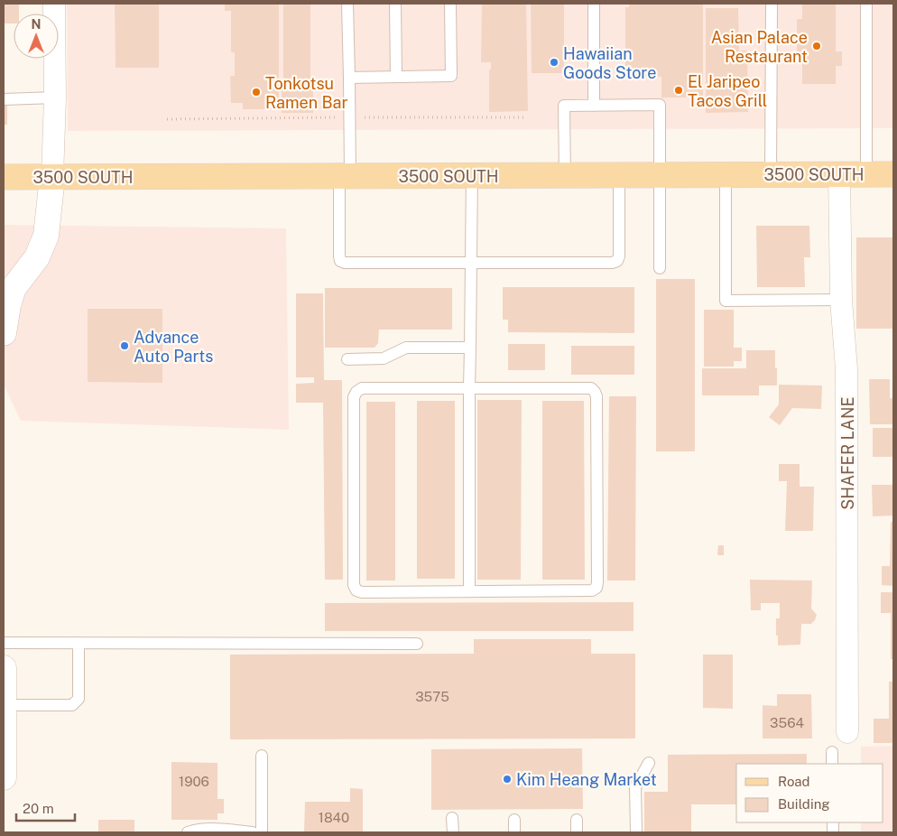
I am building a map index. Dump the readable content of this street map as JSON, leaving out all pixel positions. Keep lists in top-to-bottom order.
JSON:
{
  "streets": {
    "main road": ["3500 SOUTH"],
    "street": ["SHAFER LANE"]
  },
  "crossings": [
    ["3500 SOUTH", "SHAFER LANE"]
  ],
  "places": [
    "Asian Palace Restaurant",
    "Hawaiian Goods Store",
    "El Jaripeo Tacos Grill",
    "Tonkotsu Ramen Bar",
    "Advance Auto Parts",
    "Kim Heang Market"
  ],
  "house_numbers": [
    "3575",
    "3564",
    "1906",
    "1840"
  ],
  "legend": ["Road", "Building"],
  "scale_bar": "20 m",
  "north": "top"
}
